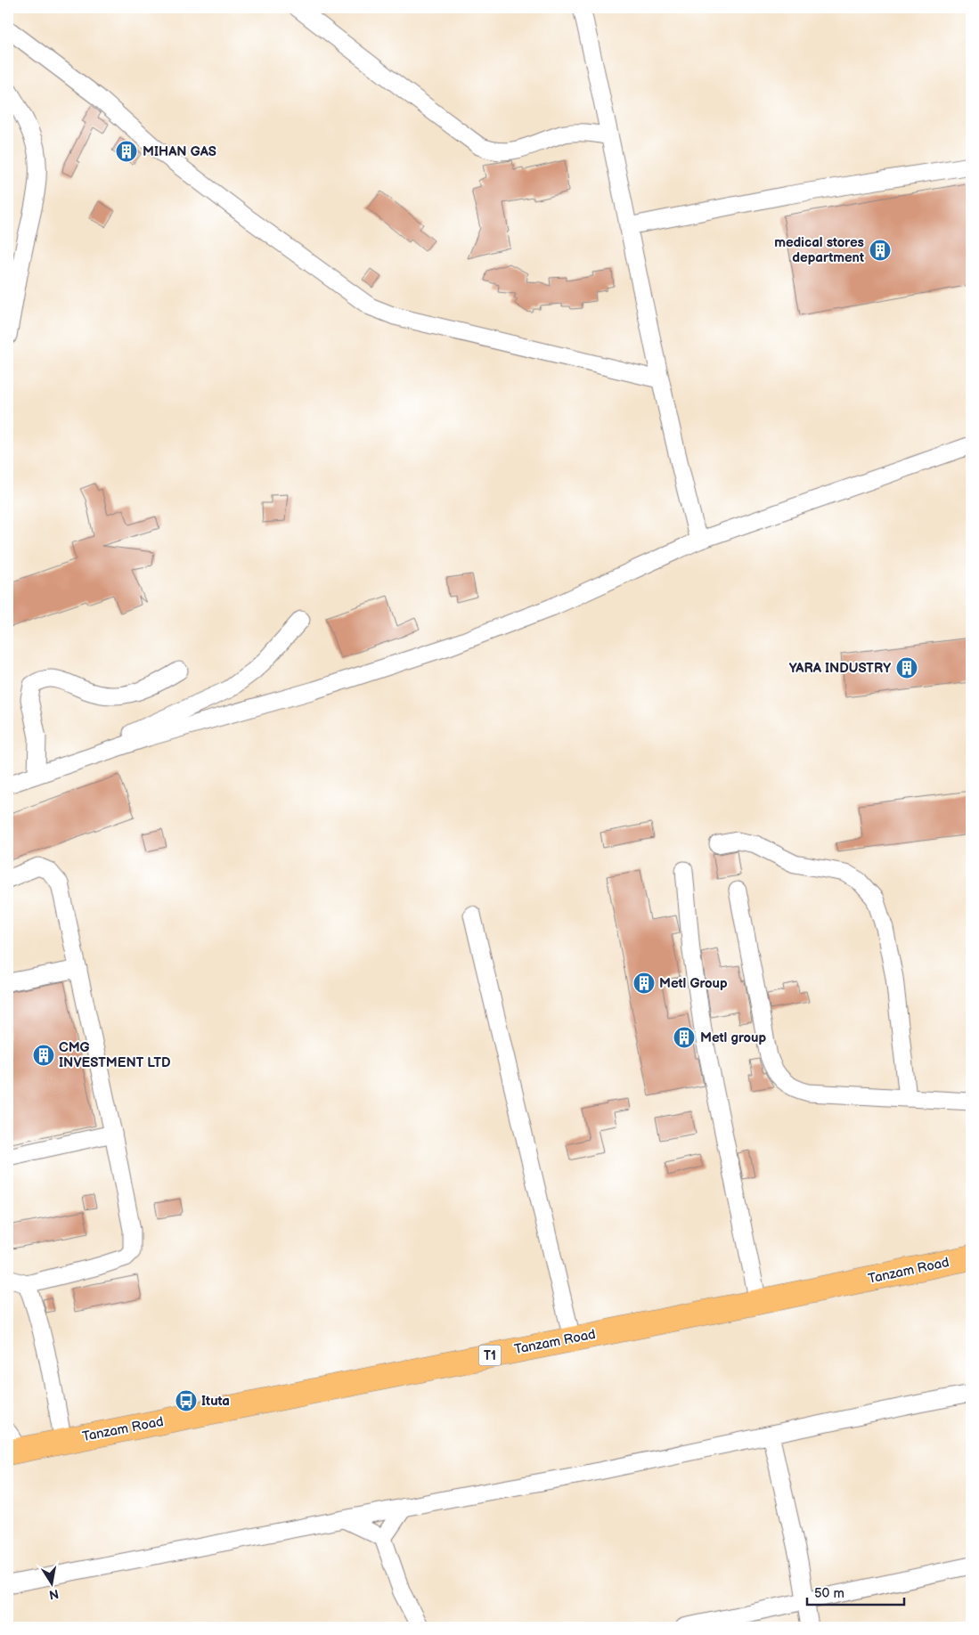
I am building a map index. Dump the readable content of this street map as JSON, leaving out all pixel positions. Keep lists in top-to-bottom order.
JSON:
{
  "streets": {
    "highway": ["Tanzam Road", "T1"]
  },
  "places": {
    "building": [
      "MIHAN GAS",
      "medical stores department",
      "YARA INDUSTRY",
      "Metl Group",
      "Metl group",
      "CMG INVESTMENT LTD"
    ],
    "bus stop": ["Ituta"]
  },
  "scale_bar": "50 m",
  "north": "bottom"
}
